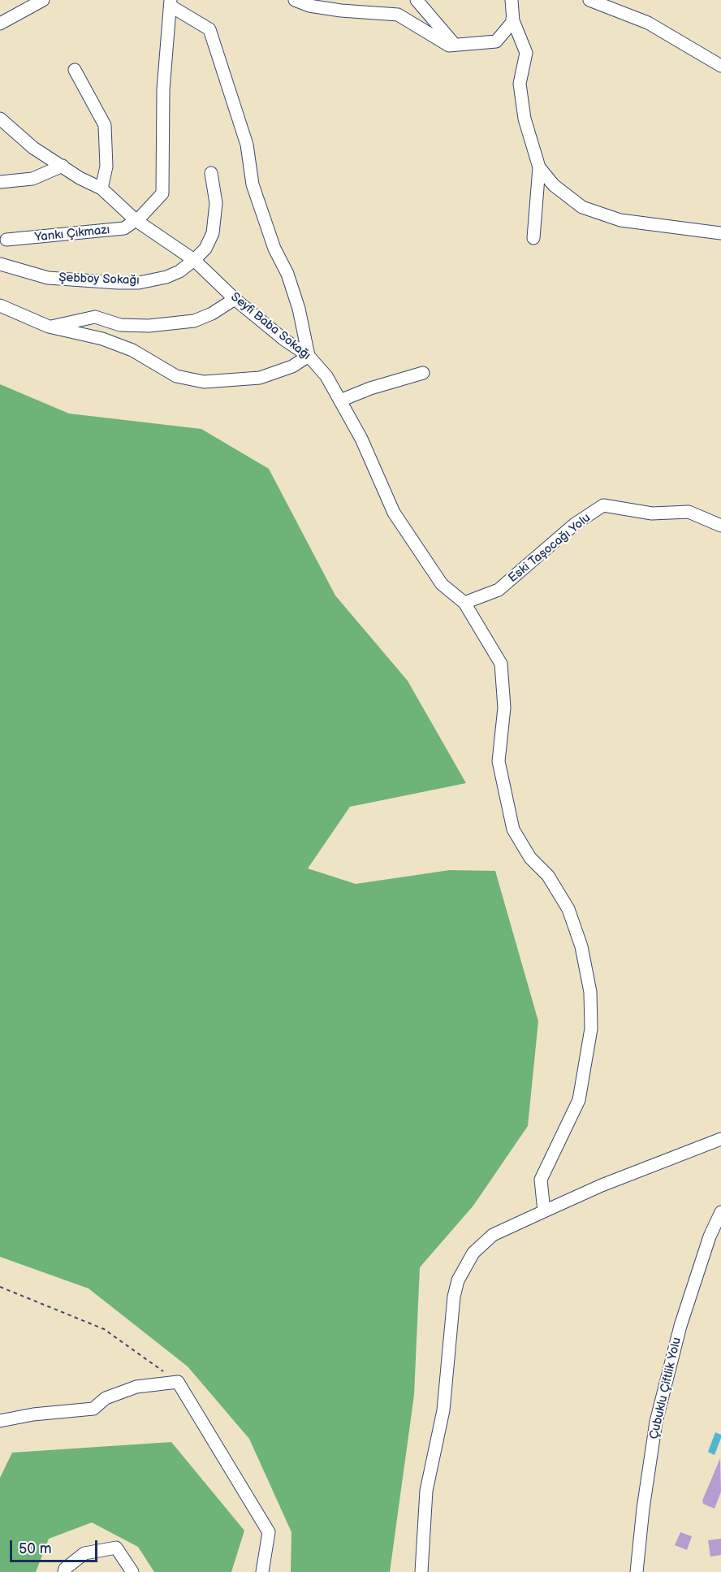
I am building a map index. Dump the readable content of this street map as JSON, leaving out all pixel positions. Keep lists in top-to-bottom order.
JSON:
{
  "streets": {
    "street": [
      "Yankı Çıkmazı",
      "Şebboy Sokağı",
      "Seyfi Baba Sokağı",
      "Eski Taşocağı Yolu",
      "Çubuklu Çiftlik Yolu"
    ]
  },
  "crossings": [
    ["Yankı Çıkmazı", "Seyfi Baba Sokağı"],
    ["Şebboy Sokağı", "Seyfi Baba Sokağı"],
    ["Seyfi Baba Sokağı", "Eski Taşocağı Yolu"]
  ],
  "scale_bar": "50 m"
}
